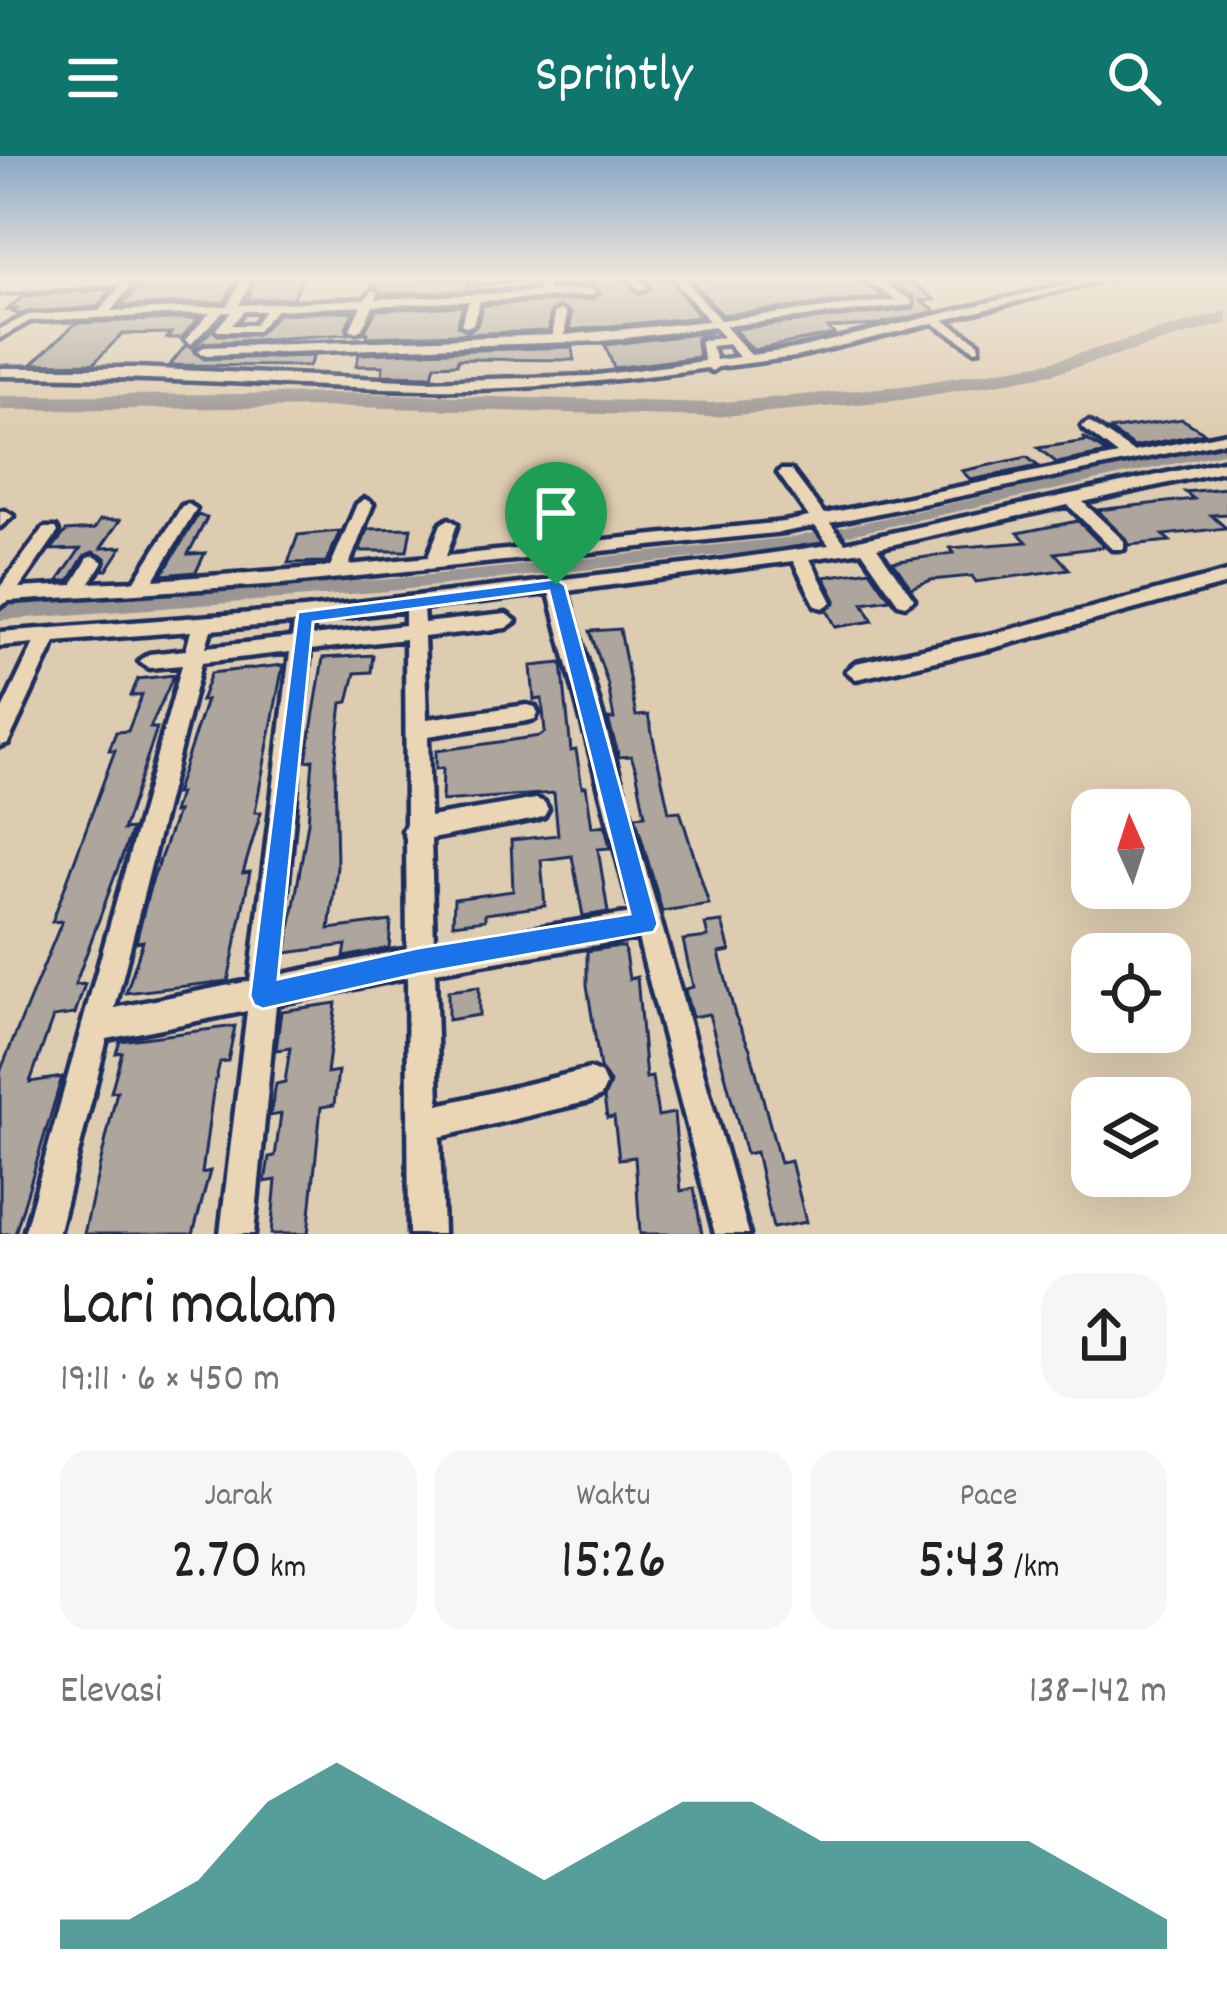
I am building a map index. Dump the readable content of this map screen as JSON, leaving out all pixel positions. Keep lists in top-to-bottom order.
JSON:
{
  "north": "top",
  "page": {
    "header": "Sprintly",
    "heading": ["Lari malam", "19:11 · 6 × 450 m"],
    "stats": [
      ["Jarak", "2.70 km"],
      ["Waktu", "15:26"],
      ["Pace", "5:43 /km"]
    ],
    "chart": ["Elevasi", "138–142 m"]
  }
}
